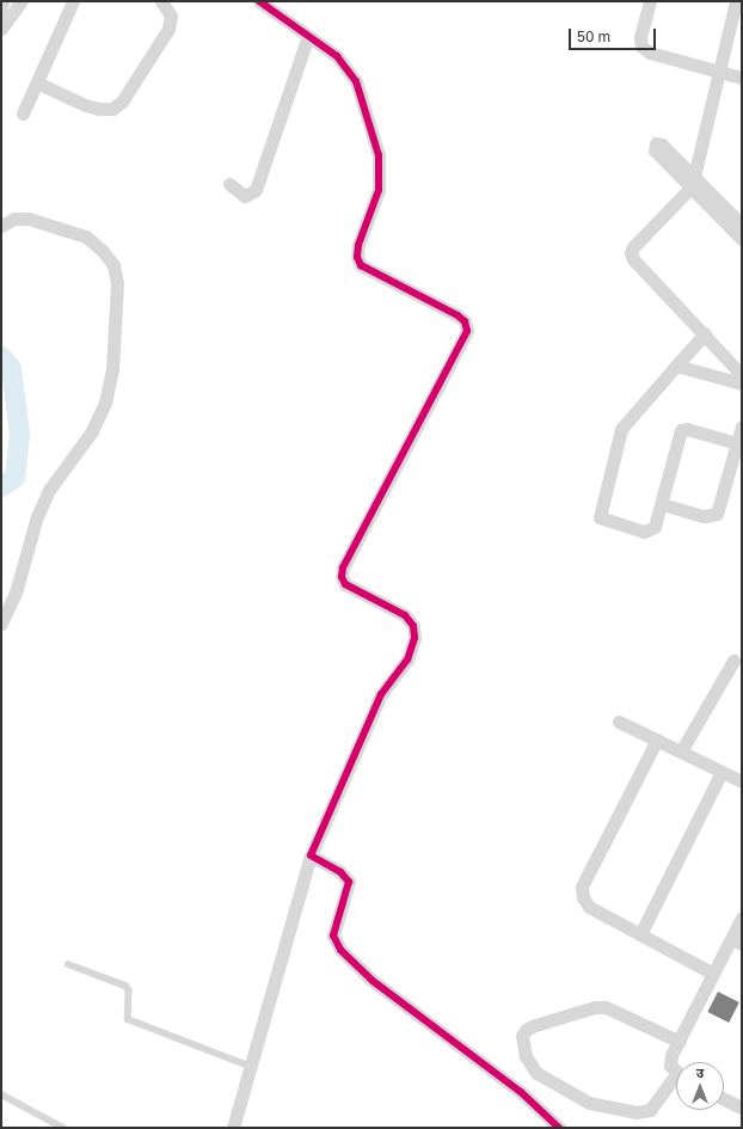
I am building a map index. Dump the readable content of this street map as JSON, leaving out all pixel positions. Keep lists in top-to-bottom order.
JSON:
{
  "scale_bar": "50 m",
  "north": "top"
}
